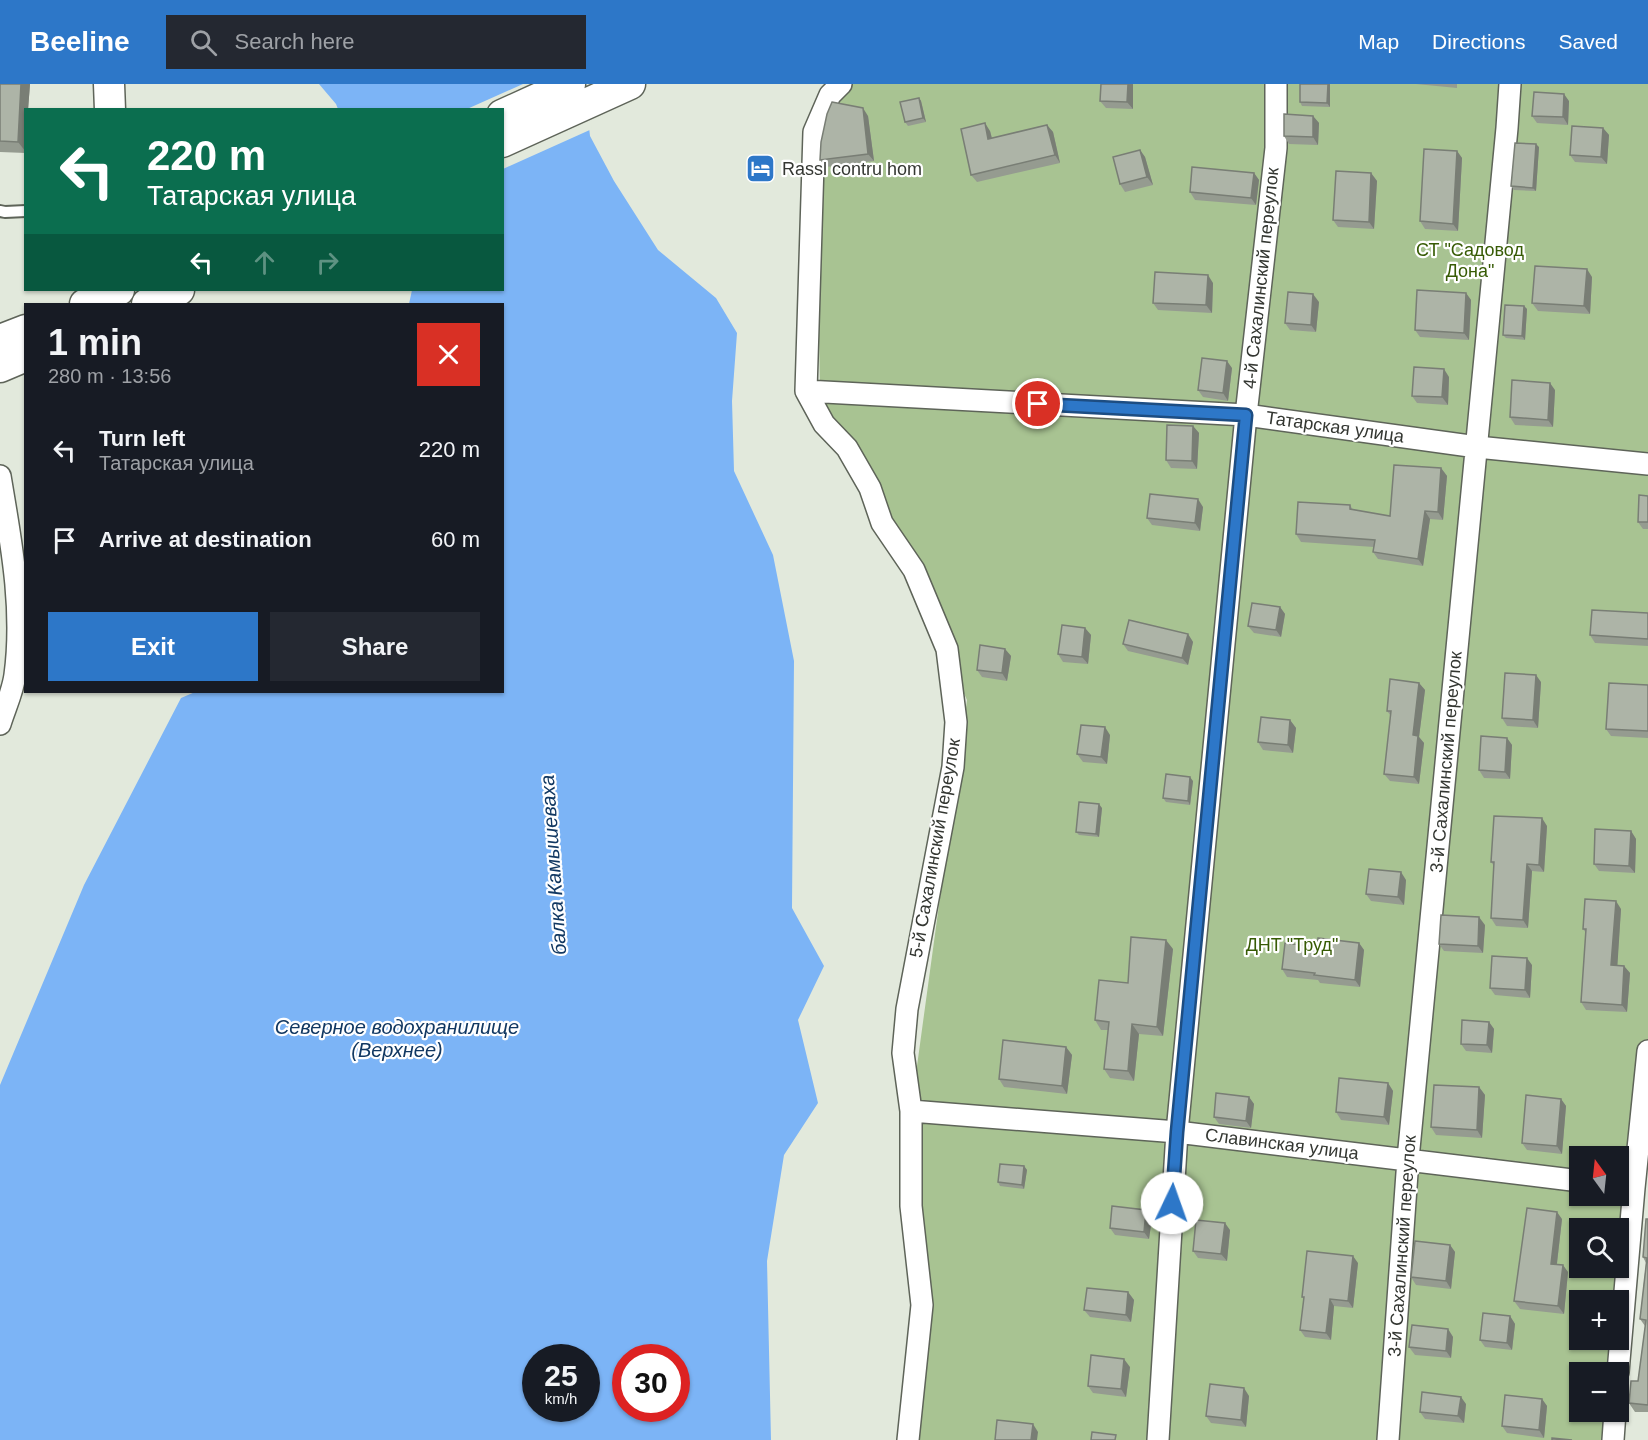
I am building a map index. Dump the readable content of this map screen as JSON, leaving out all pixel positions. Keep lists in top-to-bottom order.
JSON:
{
  "streets": {
    "street": [
      "4-й Сахалинский переулок",
      "Татарская улица",
      "3-й Сахалинский переулок",
      "5-й Сахалинский переулок",
      "Славинская улица"
    ]
  },
  "crossings": [
    ["4-й Сахалинский переулок", "Татарская улица"],
    ["4-й Сахалинский переулок", "Славинская улица"],
    ["Татарская улица", "3-й Сахалинский переулок"],
    ["Татарская улица", "5-й Сахалинский переулок"],
    ["3-й Сахалинский переулок", "Славинская улица"],
    ["5-й Сахалинский переулок", "Славинская улица"]
  ],
  "water": ["балка Камышеваха", "Северное водохранилище (Верхнее)"],
  "parks": ["СТ \"Садовод Дона\"", "ДНТ \"Труд\""],
  "places": {
    "hotel": ["Rassl contru hom"]
  },
  "north": "top",
  "page": {
    "header": "Beeline",
    "search": "Search here",
    "nav": ["Map", "Directions", "Saved"],
    "turn": ["220 m", "Татарская улица"],
    "heading": ["1 min", "280 m · 13:56"],
    "list": [
      {
        "name": "Turn left",
        "note": "Татарская улица",
        "value": "220 m"
      },
      {
        "name": "Arrive at destination",
        "value": "60 m"
      }
    ],
    "buttons": ["Exit", "Share"],
    "map_buttons": ["+", "−"],
    "speed": "25 km/h",
    "limit": "30"
  }
}
